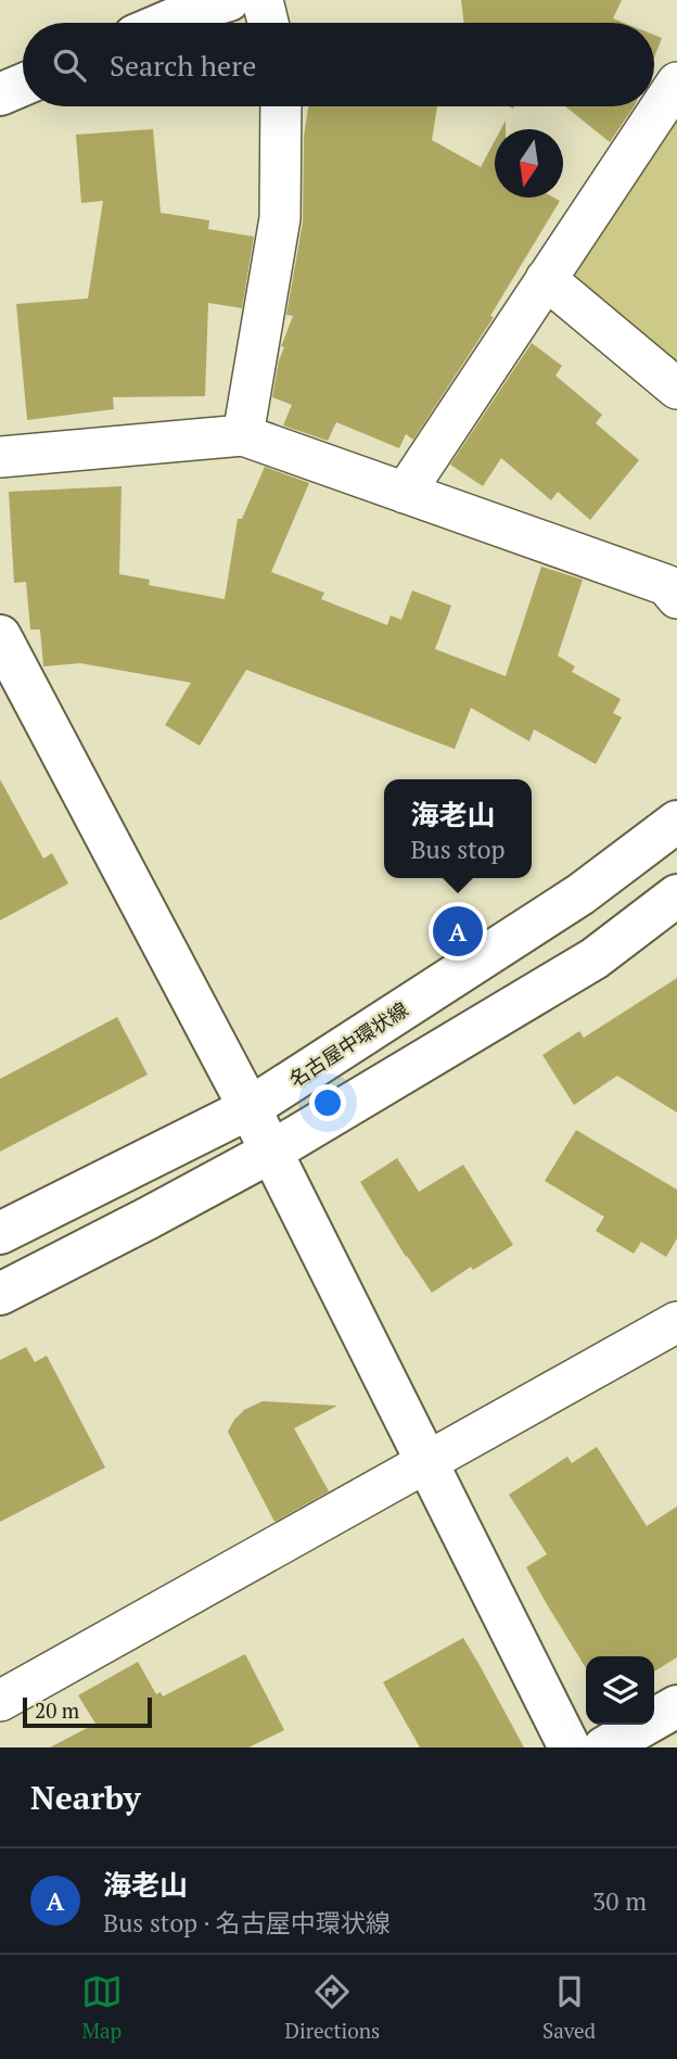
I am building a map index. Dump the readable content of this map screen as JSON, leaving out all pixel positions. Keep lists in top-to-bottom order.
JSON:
{
  "streets": {
    "main road": ["名古屋中環状線"]
  },
  "scale_bar": "20 m",
  "north": "bottom",
  "page": {
    "search": "Search here",
    "popup": ["海老山", "Bus stop"],
    "pins": "A",
    "scale": "20 m",
    "heading": "Nearby",
    "list": [
      {
        "mark": "A",
        "name": "海老山",
        "note": "Bus stop · 名古屋中環状線",
        "value": "30 m"
      }
    ],
    "nav": ["Map", "Directions", "Saved"]
  }
}
